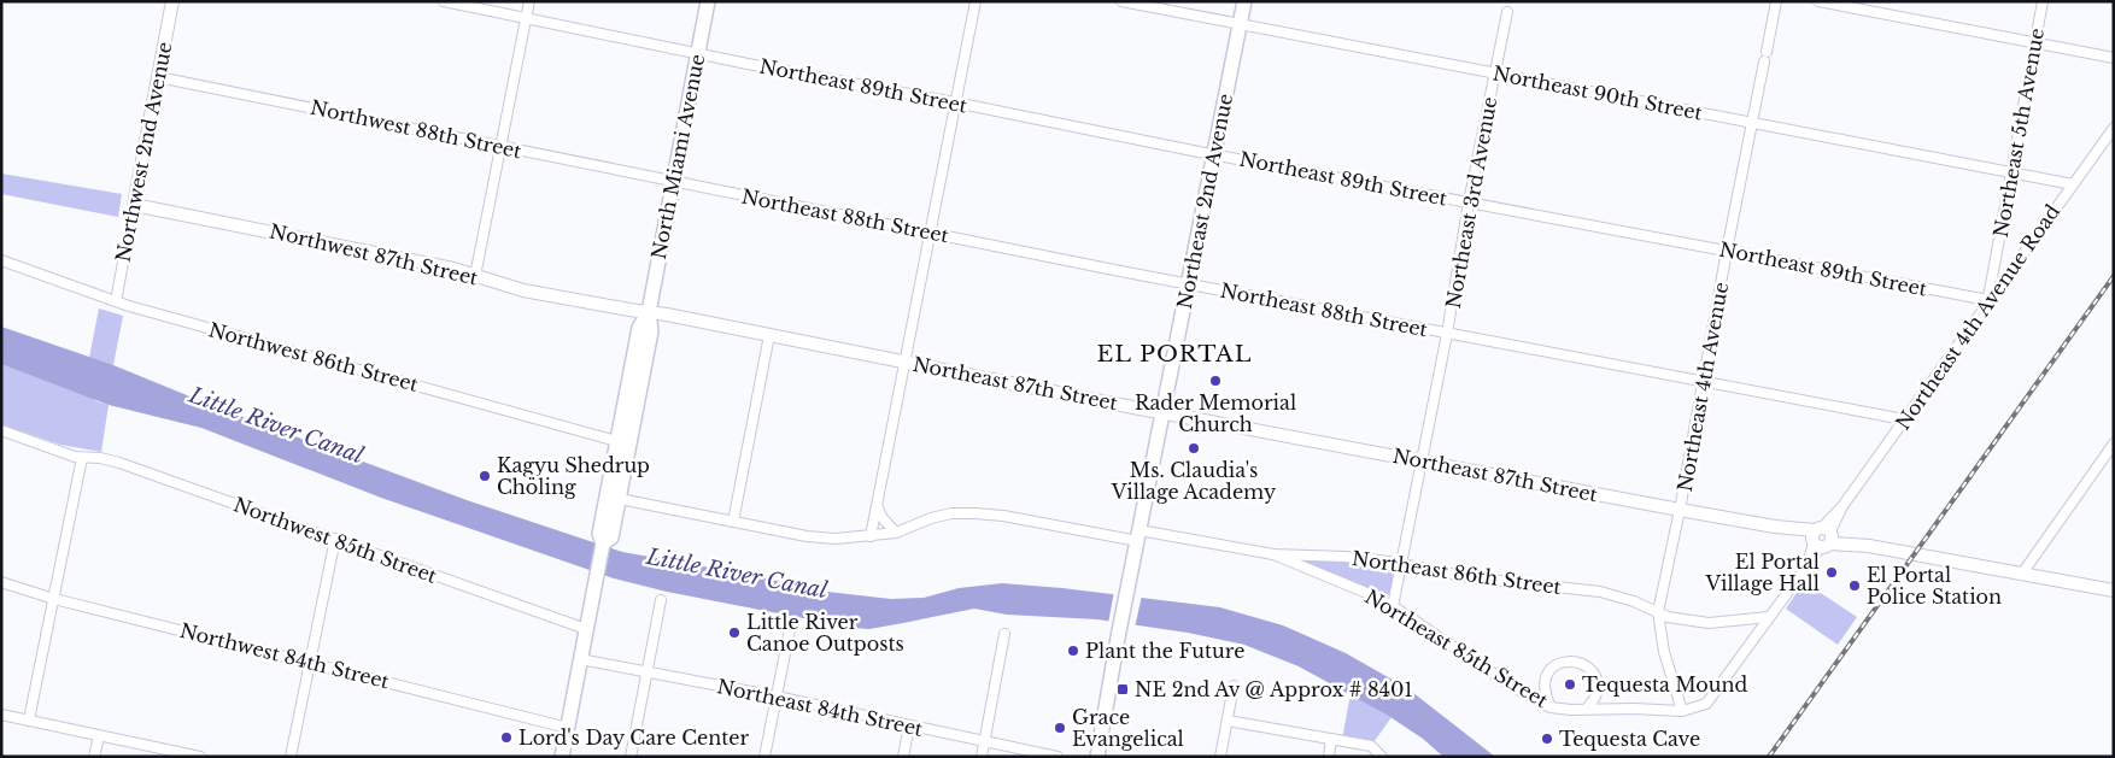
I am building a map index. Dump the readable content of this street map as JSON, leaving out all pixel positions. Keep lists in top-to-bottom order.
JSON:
{
  "streets": {
    "main road": ["North Miami Avenue", "Northeast 2nd Avenue"],
    "street": [
      "Northeast 89th Street",
      "Northeast 90th Street",
      "Northwest 88th Street",
      "Northeast 5th Avenue",
      "Northwest 2nd Avenue",
      "Northeast 3rd Avenue",
      "Northeast 88th Street",
      "Northwest 87th Street",
      "Northeast 4th Avenue Road",
      "Northwest 86th Street",
      "Northeast 87th Street",
      "Northeast 4th Avenue",
      "Northwest 85th Street",
      "Northeast 86th Street",
      "Northeast 85th Street",
      "Northwest 84th Street",
      "Northeast 84th Street"
    ]
  },
  "crossings": [
    ["Northeast 89th Street", "Northeast 5th Avenue"],
    ["Northeast 89th Street", "North Miami Avenue"],
    ["Northeast 89th Street", "Northeast 2nd Avenue"],
    ["Northeast 89th Street", "Northeast 3rd Avenue"],
    ["Northeast 89th Street", "Northeast 4th Avenue Road"],
    ["Northeast 89th Street", "Northeast 4th Avenue"],
    ["Northeast 90th Street", "Northeast 5th Avenue"],
    ["Northeast 90th Street", "Northeast 2nd Avenue"],
    ["Northeast 90th Street", "Northeast 3rd Avenue"],
    ["Northeast 90th Street", "Northeast 4th Avenue Road"],
    ["Northeast 90th Street", "Northeast 4th Avenue"],
    ["Northwest 88th Street", "Northwest 2nd Avenue"],
    ["Northwest 88th Street", "North Miami Avenue"],
    ["Northwest 88th Street", "Northeast 88th Street"],
    ["Northeast 5th Avenue", "Northeast 4th Avenue Road"],
    ["Northwest 2nd Avenue", "Northwest 87th Street"],
    ["Northwest 2nd Avenue", "Northwest 86th Street"],
    ["North Miami Avenue", "Northeast 88th Street"],
    ["North Miami Avenue", "Northwest 87th Street"],
    ["North Miami Avenue", "Northwest 86th Street"],
    ["North Miami Avenue", "Northeast 87th Street"],
    ["North Miami Avenue", "Northwest 85th Street"],
    ["North Miami Avenue", "Northeast 86th Street"],
    ["North Miami Avenue", "Northwest 84th Street"],
    ["North Miami Avenue", "Northeast 84th Street"],
    ["Northeast 2nd Avenue", "Northeast 88th Street"],
    ["Northeast 2nd Avenue", "Northeast 87th Street"],
    ["Northeast 2nd Avenue", "Northeast 86th Street"],
    ["Northeast 3rd Avenue", "Northeast 88th Street"],
    ["Northeast 3rd Avenue", "Northeast 87th Street"],
    ["Northeast 3rd Avenue", "Northeast 86th Street"],
    ["Northeast 3rd Avenue", "Northeast 85th Street"],
    ["Northeast 88th Street", "Northeast 4th Avenue Road"],
    ["Northeast 88th Street", "Northeast 4th Avenue"],
    ["Northwest 87th Street", "Northeast 87th Street"],
    ["Northeast 4th Avenue Road", "Northeast 87th Street"],
    ["Northeast 4th Avenue Road", "Northeast 4th Avenue"],
    ["Northeast 4th Avenue Road", "Northeast 86th Street"],
    ["Northeast 4th Avenue Road", "Northeast 85th Street"],
    ["Northeast 87th Street", "Northeast 4th Avenue"],
    ["Northeast 4th Avenue", "Northeast 86th Street"],
    ["Northeast 4th Avenue", "Northeast 85th Street"],
    ["Northeast 86th Street", "Northeast 85th Street"]
  ],
  "districts": ["EL PORTAL"],
  "water": ["Little River Canal"],
  "places": {
    "other": [
      "Rader Memorial Church",
      "Ms. Claudia's Village Academy",
      "Kagyu Shedrup Chöling",
      "El Portal Village Hall",
      "El Portal Police Station",
      "Little River Canoe Outposts",
      "Plant the Future",
      "Tequesta Mound",
      "Grace Evangelical",
      "Lord's Day Care Center",
      "Tequesta Cave"
    ],
    "transit": ["NE 2nd Av @ Approx # 8401"]
  }
}
